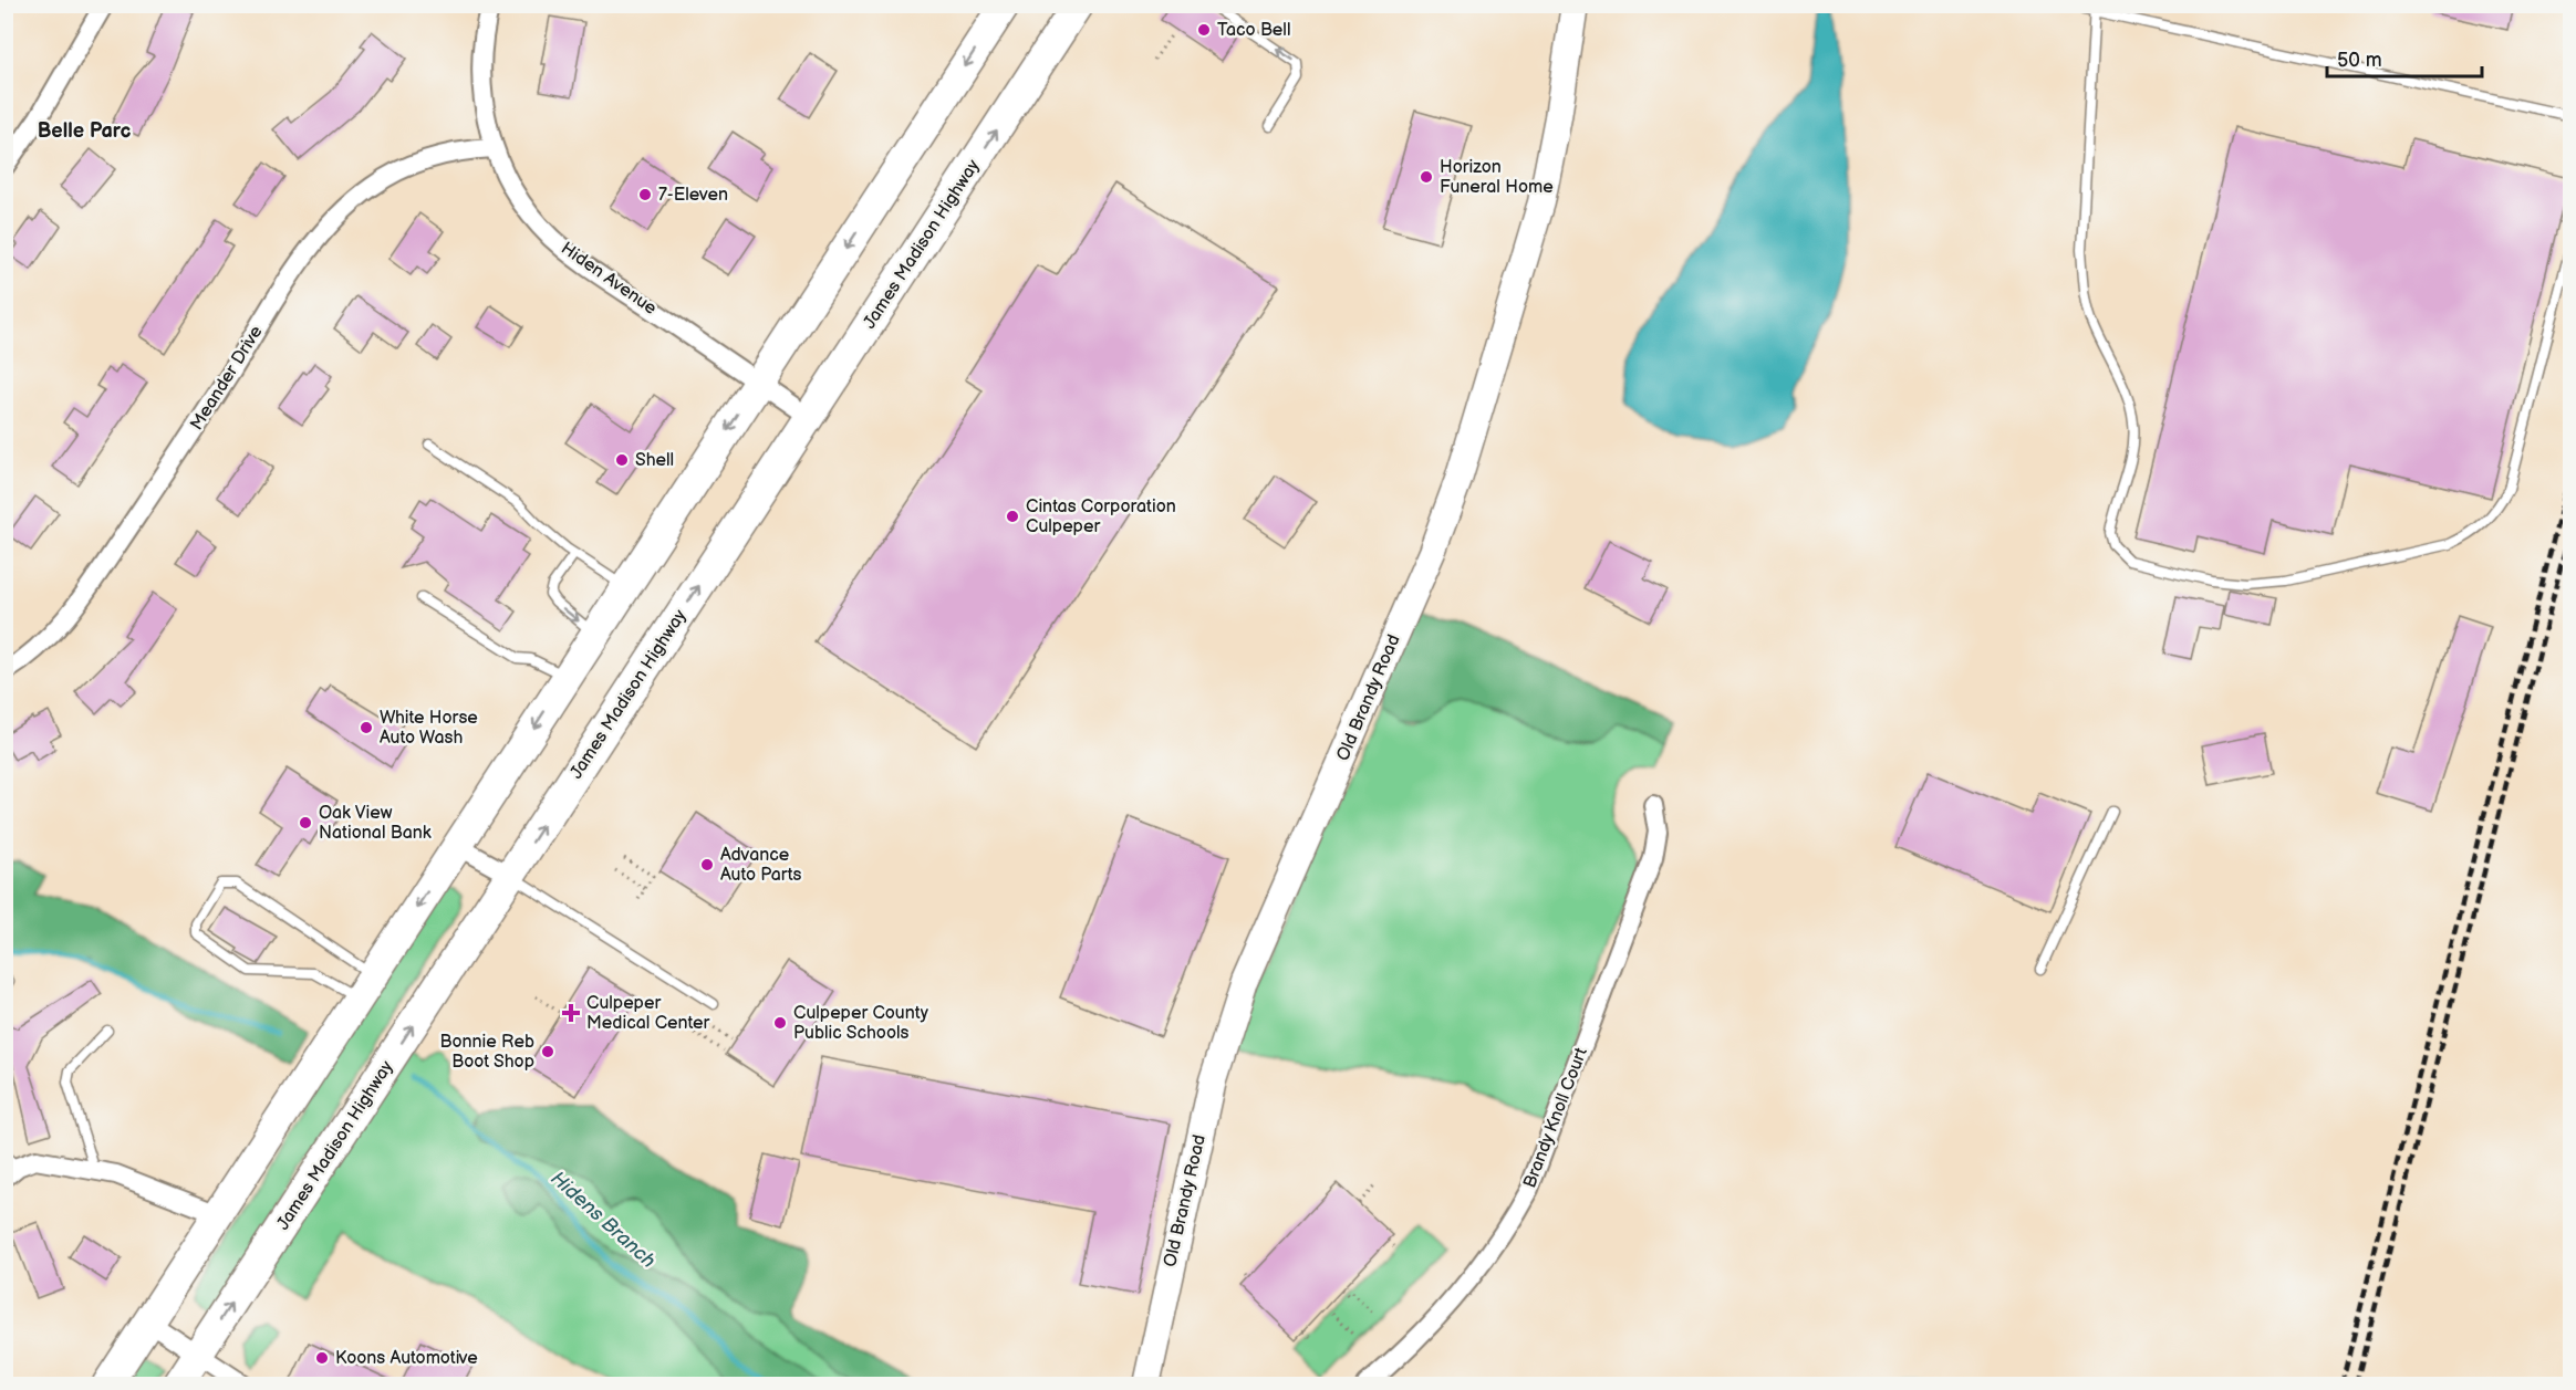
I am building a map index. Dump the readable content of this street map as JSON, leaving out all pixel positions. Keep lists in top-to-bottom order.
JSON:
{
  "streets": {
    "main road": ["James Madison Highway"],
    "street": [
      "Hiden Avenue",
      "Meander Drive",
      "Old Brandy Road",
      "Brandy Knoll Court"
    ]
  },
  "crossings": [
    ["James Madison Highway", "Hiden Avenue"],
    ["Hiden Avenue", "Meander Drive"]
  ],
  "districts": ["Belle Parc"],
  "water": ["Hidens Branch"],
  "places": {
    "other": [
      "Taco Bell",
      "Horizon Funeral Home",
      "7-Eleven",
      "Shell",
      "Cintas Corporation Culpeper",
      "White Horse Auto Wash",
      "Oak View National Bank",
      "Advance Auto Parts",
      "Culpeper County Public Schools",
      "Bonnie Reb Boot Shop",
      "Koons Automotive"
    ],
    "health": ["Culpeper Medical Center"]
  },
  "scale_bar": "50 m"
}
